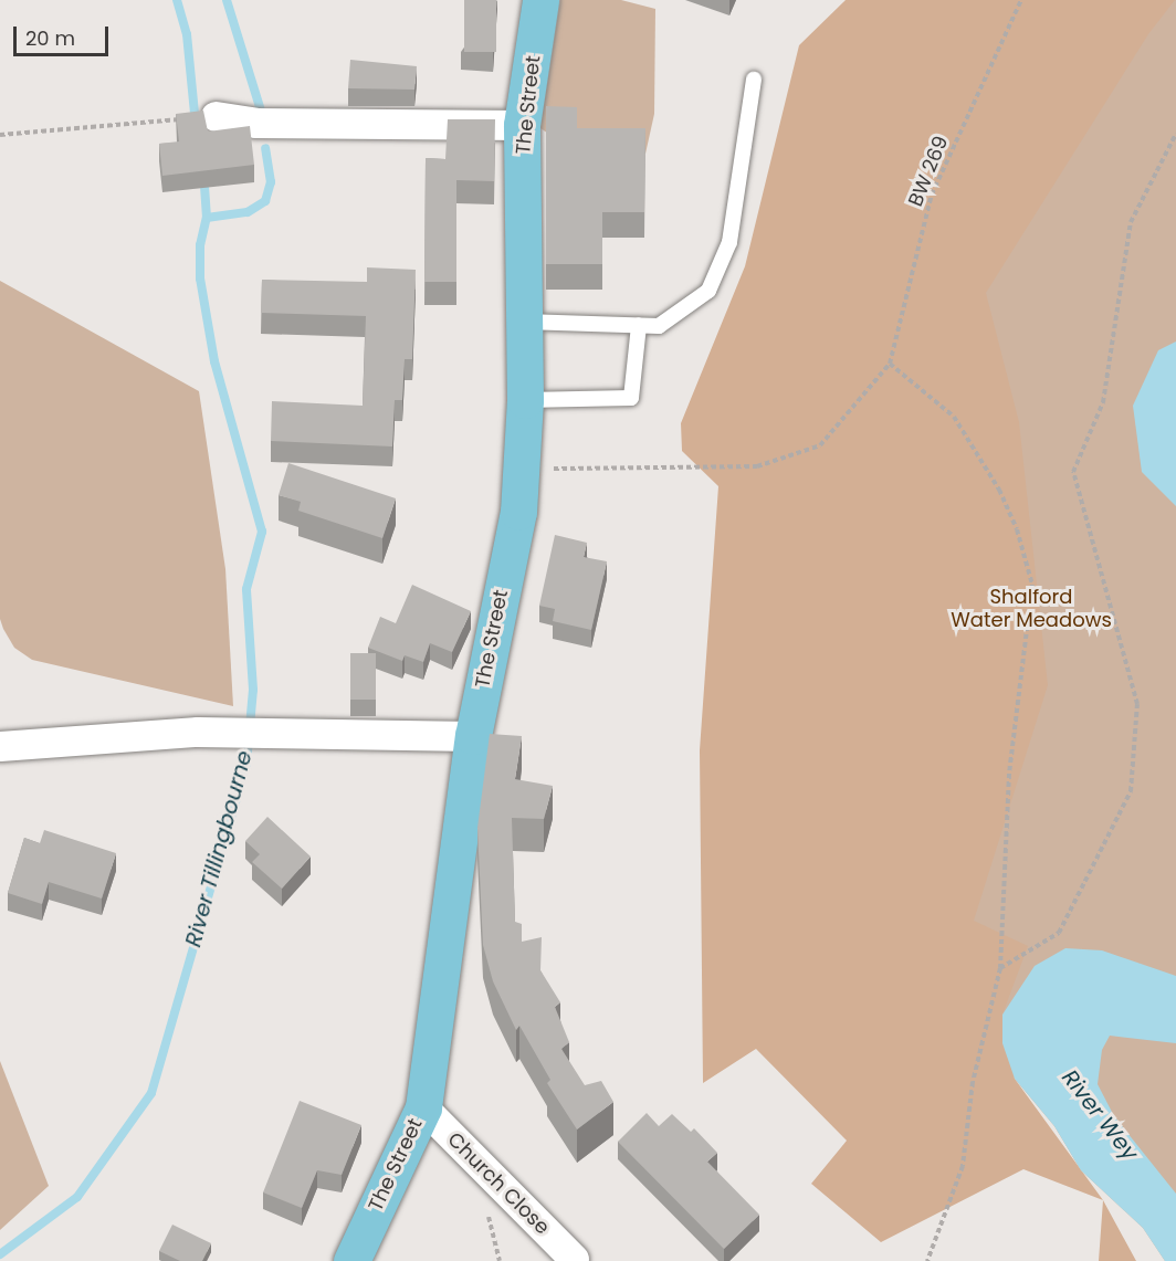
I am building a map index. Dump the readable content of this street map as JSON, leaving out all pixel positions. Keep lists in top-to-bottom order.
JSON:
{
  "streets": {
    "main road": ["The Street"],
    "street": ["Church Close"],
    "path": ["BW 269"]
  },
  "crossings": [
    ["The Street", "Church Close"]
  ],
  "water": ["River Tillingbourne", "River Wey"],
  "parks": ["Shalford Water Meadows"],
  "scale_bar": "20 m"
}
